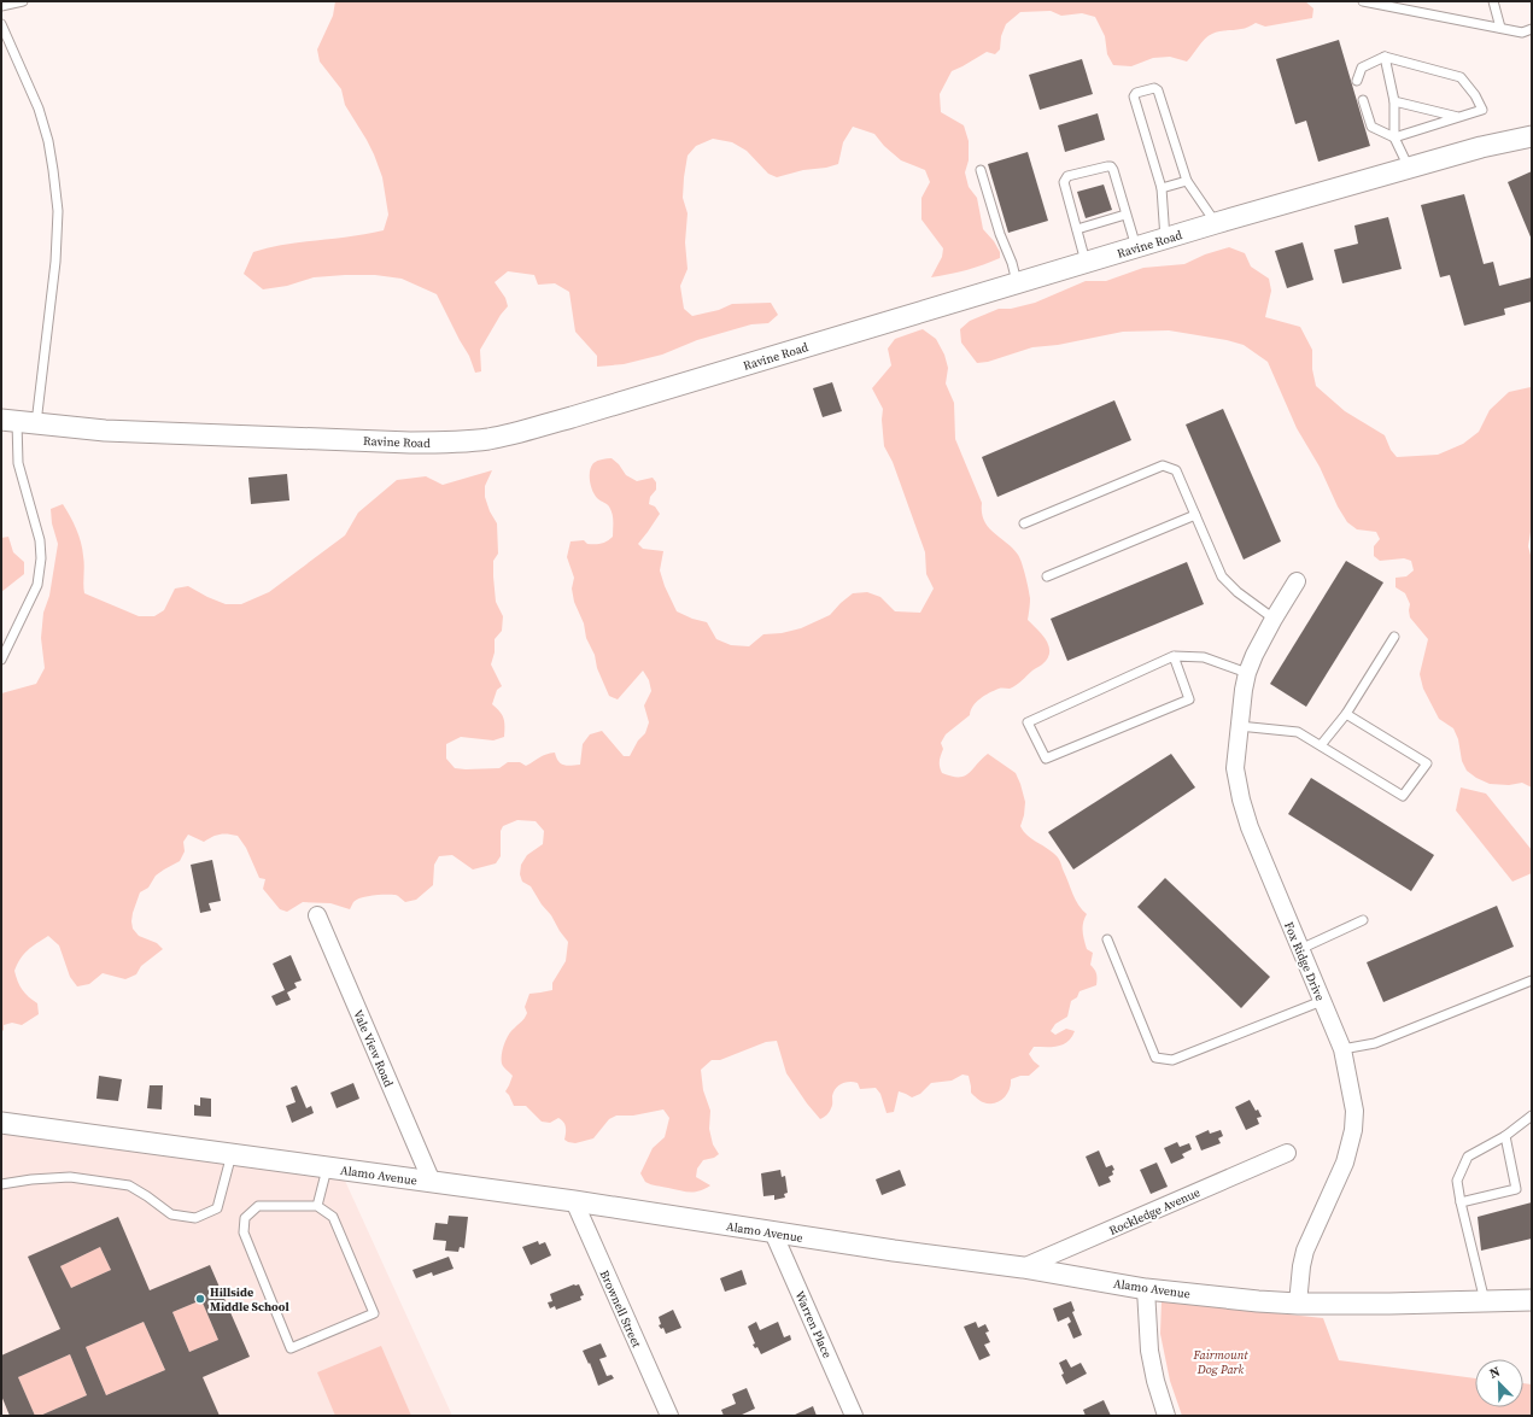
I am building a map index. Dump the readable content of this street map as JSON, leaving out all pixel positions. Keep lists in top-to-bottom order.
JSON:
{
  "streets": {
    "street": [
      "Ravine Road",
      "Fox Ridge Drive",
      "Vale View Road",
      "Alamo Avenue",
      "Rockledge Avenue",
      "Brownell Street",
      "Warren Place"
    ]
  },
  "crossings": [
    ["Fox Ridge Drive", "Alamo Avenue"],
    ["Vale View Road", "Alamo Avenue"],
    ["Alamo Avenue", "Rockledge Avenue"],
    ["Alamo Avenue", "Brownell Street"],
    ["Alamo Avenue", "Warren Place"]
  ],
  "parks": ["Fairmount Dog Park"],
  "places": ["Hillside Middle School"],
  "north": "top left"
}
